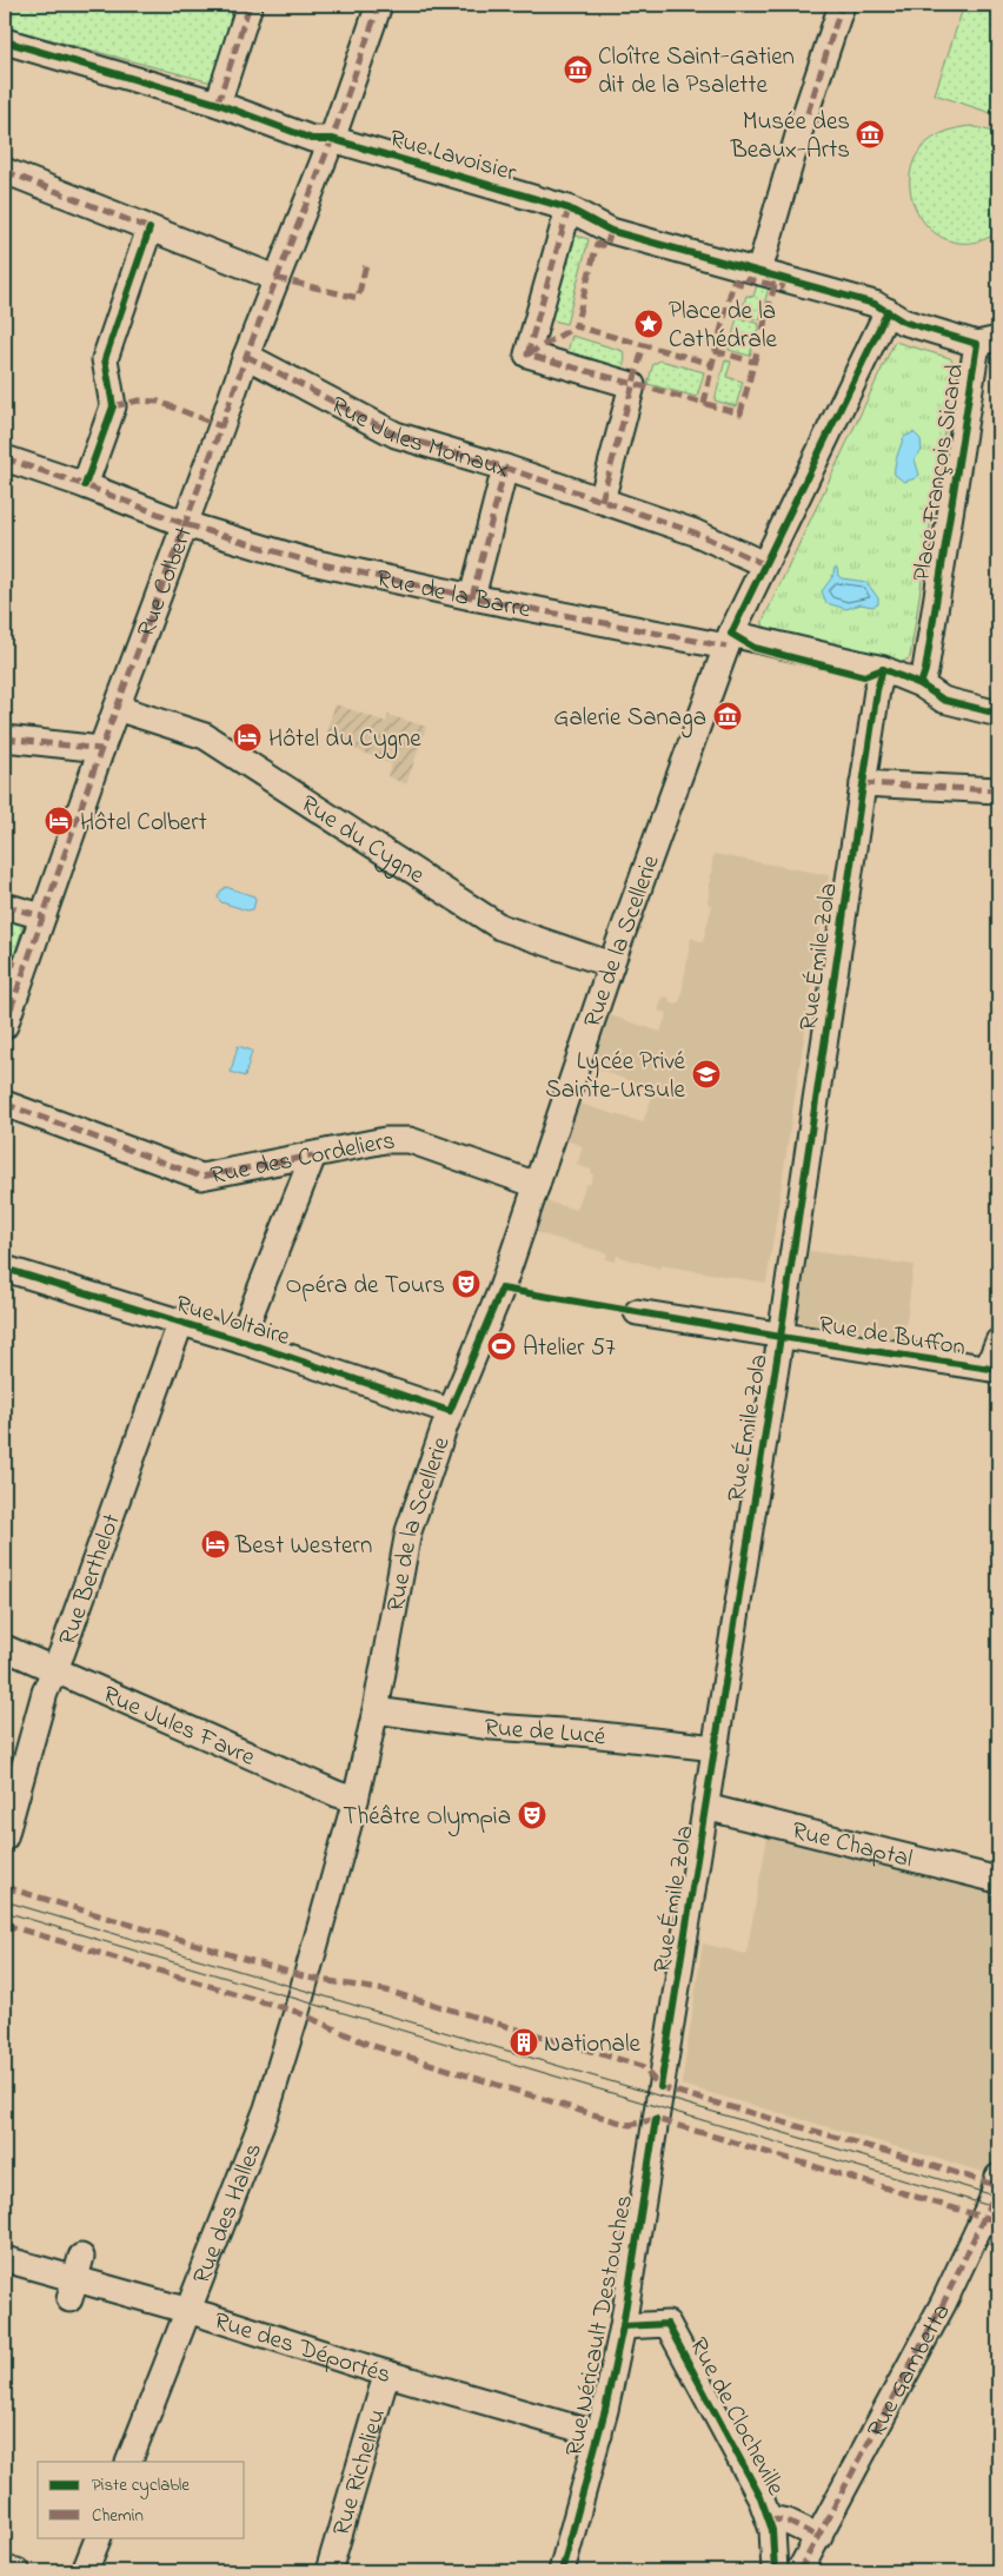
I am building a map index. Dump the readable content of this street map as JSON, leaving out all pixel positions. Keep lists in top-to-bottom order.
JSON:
{
  "streets": {
    "street": [
      "Rue Lavoisier",
      "Rue Jules Moinaux",
      "Place François Sicard",
      "Rue Colbert",
      "Rue de la Barre",
      "Rue du Cygne",
      "Rue de la Scellerie",
      "Rue Émile Zola",
      "Rue des Cordeliers",
      "Rue Voltaire",
      "Rue de Buffon",
      "Rue Berthelot",
      "Rue Jules Favre",
      "Rue de Lucé",
      "Rue Chaptal",
      "Rue des Halles",
      "Rue Néricault Destouches",
      "Rue des Déportés",
      "Rue Gambetta",
      "Rue de Clocheville",
      "Rue Richelieu"
    ]
  },
  "crossings": [
    ["Rue Lavoisier", "Place François Sicard"],
    ["Rue Lavoisier", "Rue Colbert"],
    ["Rue Jules Moinaux", "Rue Colbert"],
    ["Rue Colbert", "Rue de la Barre"],
    ["Rue Colbert", "Rue du Cygne"],
    ["Rue de la Barre", "Rue de la Scellerie"],
    ["Rue du Cygne", "Rue de la Scellerie"],
    ["Rue de la Scellerie", "Rue des Cordeliers"],
    ["Rue de la Scellerie", "Rue Voltaire"],
    ["Rue de la Scellerie", "Rue Jules Favre"],
    ["Rue de la Scellerie", "Rue de Lucé"],
    ["Rue de la Scellerie", "Rue des Halles"],
    ["Rue Émile Zola", "Rue de Buffon"],
    ["Rue Émile Zola", "Rue de Lucé"],
    ["Rue Émile Zola", "Rue Chaptal"],
    ["Rue Émile Zola", "Rue Néricault Destouches"],
    ["Rue Voltaire", "Rue Berthelot"],
    ["Rue Berthelot", "Rue Jules Favre"],
    ["Rue des Halles", "Rue des Déportés"],
    ["Rue Néricault Destouches", "Rue des Déportés"],
    ["Rue Néricault Destouches", "Rue de Clocheville"],
    ["Rue des Déportés", "Rue Richelieu"]
  ],
  "places": {
    "museum": ["Cloître Saint-Gatien dit de la Psalette", "Musée des Beaux-Arts", "Galerie Sanaga"],
    "place": ["Place de la Cathédrale"],
    "hotel": ["Hôtel du Cygne", "Hôtel Colbert", "Best Western"],
    "school or university": ["Lycée Privé Sainte-Ursule"],
    "theatre": ["Opéra de Tours", "Théâtre Olympia"],
    "sports": ["Atelier 57"],
    "building": ["Nationale"]
  },
  "legend": ["Piste cyclable", "Chemin"]
}
